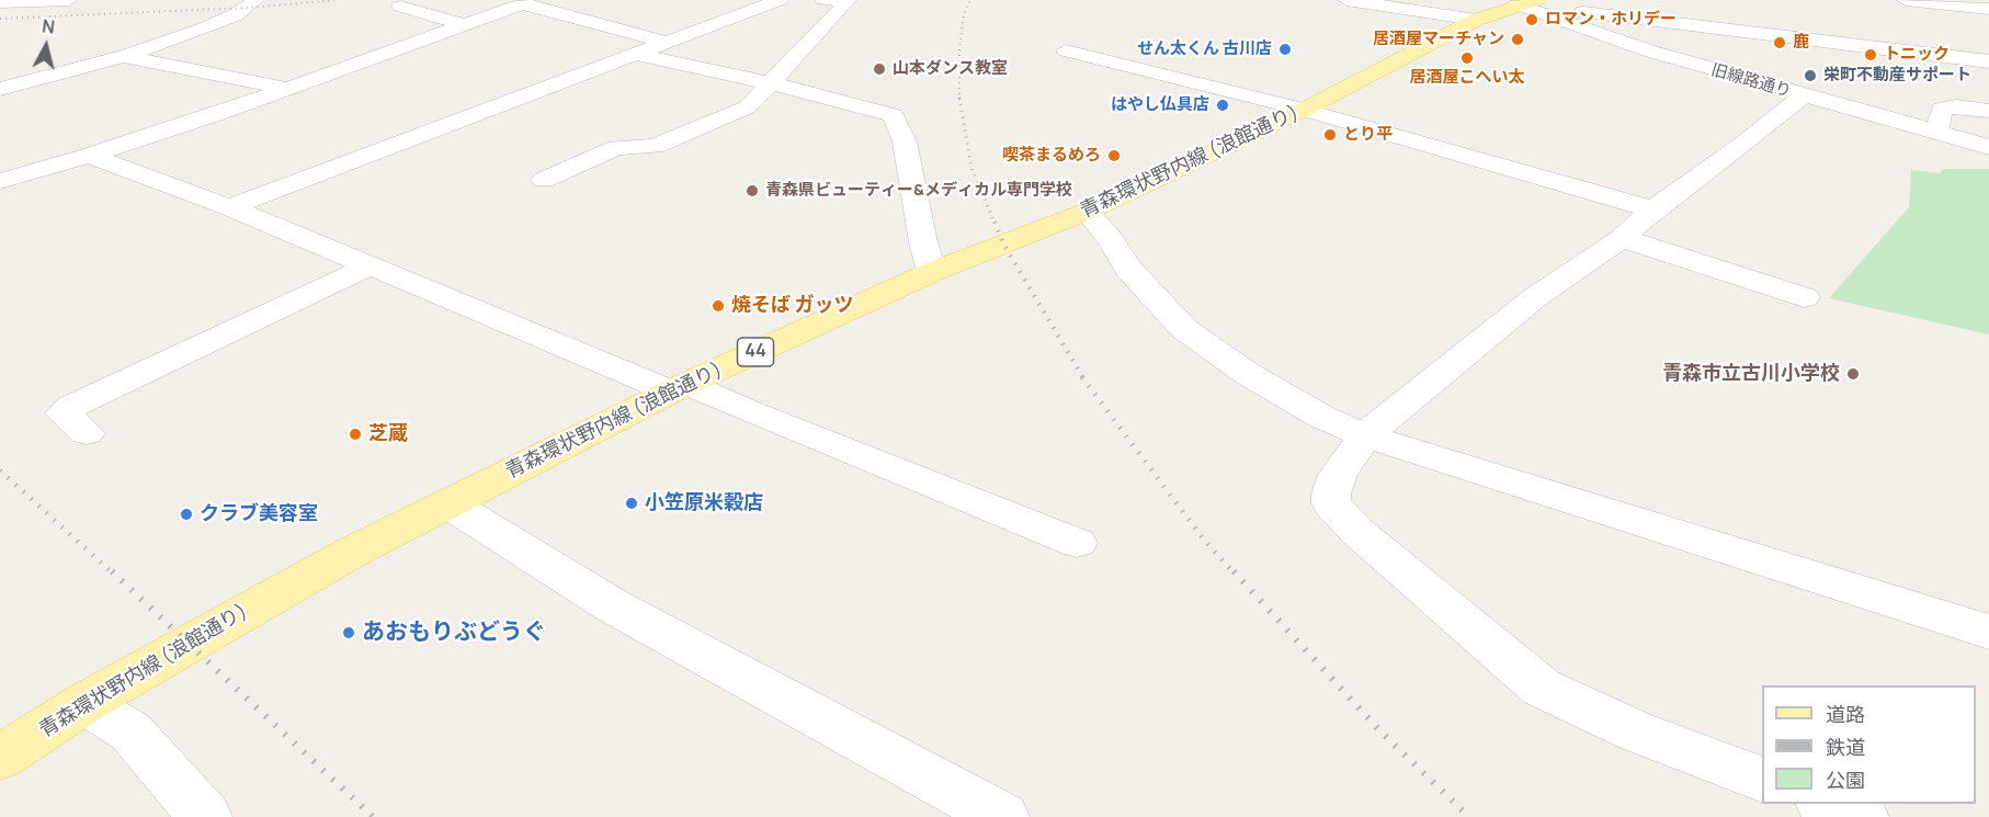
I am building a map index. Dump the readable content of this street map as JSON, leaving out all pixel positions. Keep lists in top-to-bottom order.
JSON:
{
  "streets": {
    "main road": ["青森環状野内線 (浪館通り)", "44"],
    "street": ["旧線路通り"]
  },
  "crossings": [
    ["旧線路通り", "青森環状野内線 (浪館通り)"]
  ],
  "places": [
    "ロマン・ホリデー",
    "居酒屋マーチャン",
    "鹿",
    "せん太くん 古川店",
    "トニック",
    "居酒屋こへい太",
    "山本ダンス教室",
    "栄町不動産サポート",
    "はやし仏具店",
    "とり平",
    "喫茶まるめろ",
    "青森県ビューティー&メディカル専門学校",
    "焼そば ガッツ",
    "青森市立古川小学校",
    "芝蔵",
    "小笠原米穀店",
    "クラブ美容室",
    "あおもりぶどうぐ"
  ],
  "legend": ["道路", "鉄道", "公園"],
  "north": "top"
}
